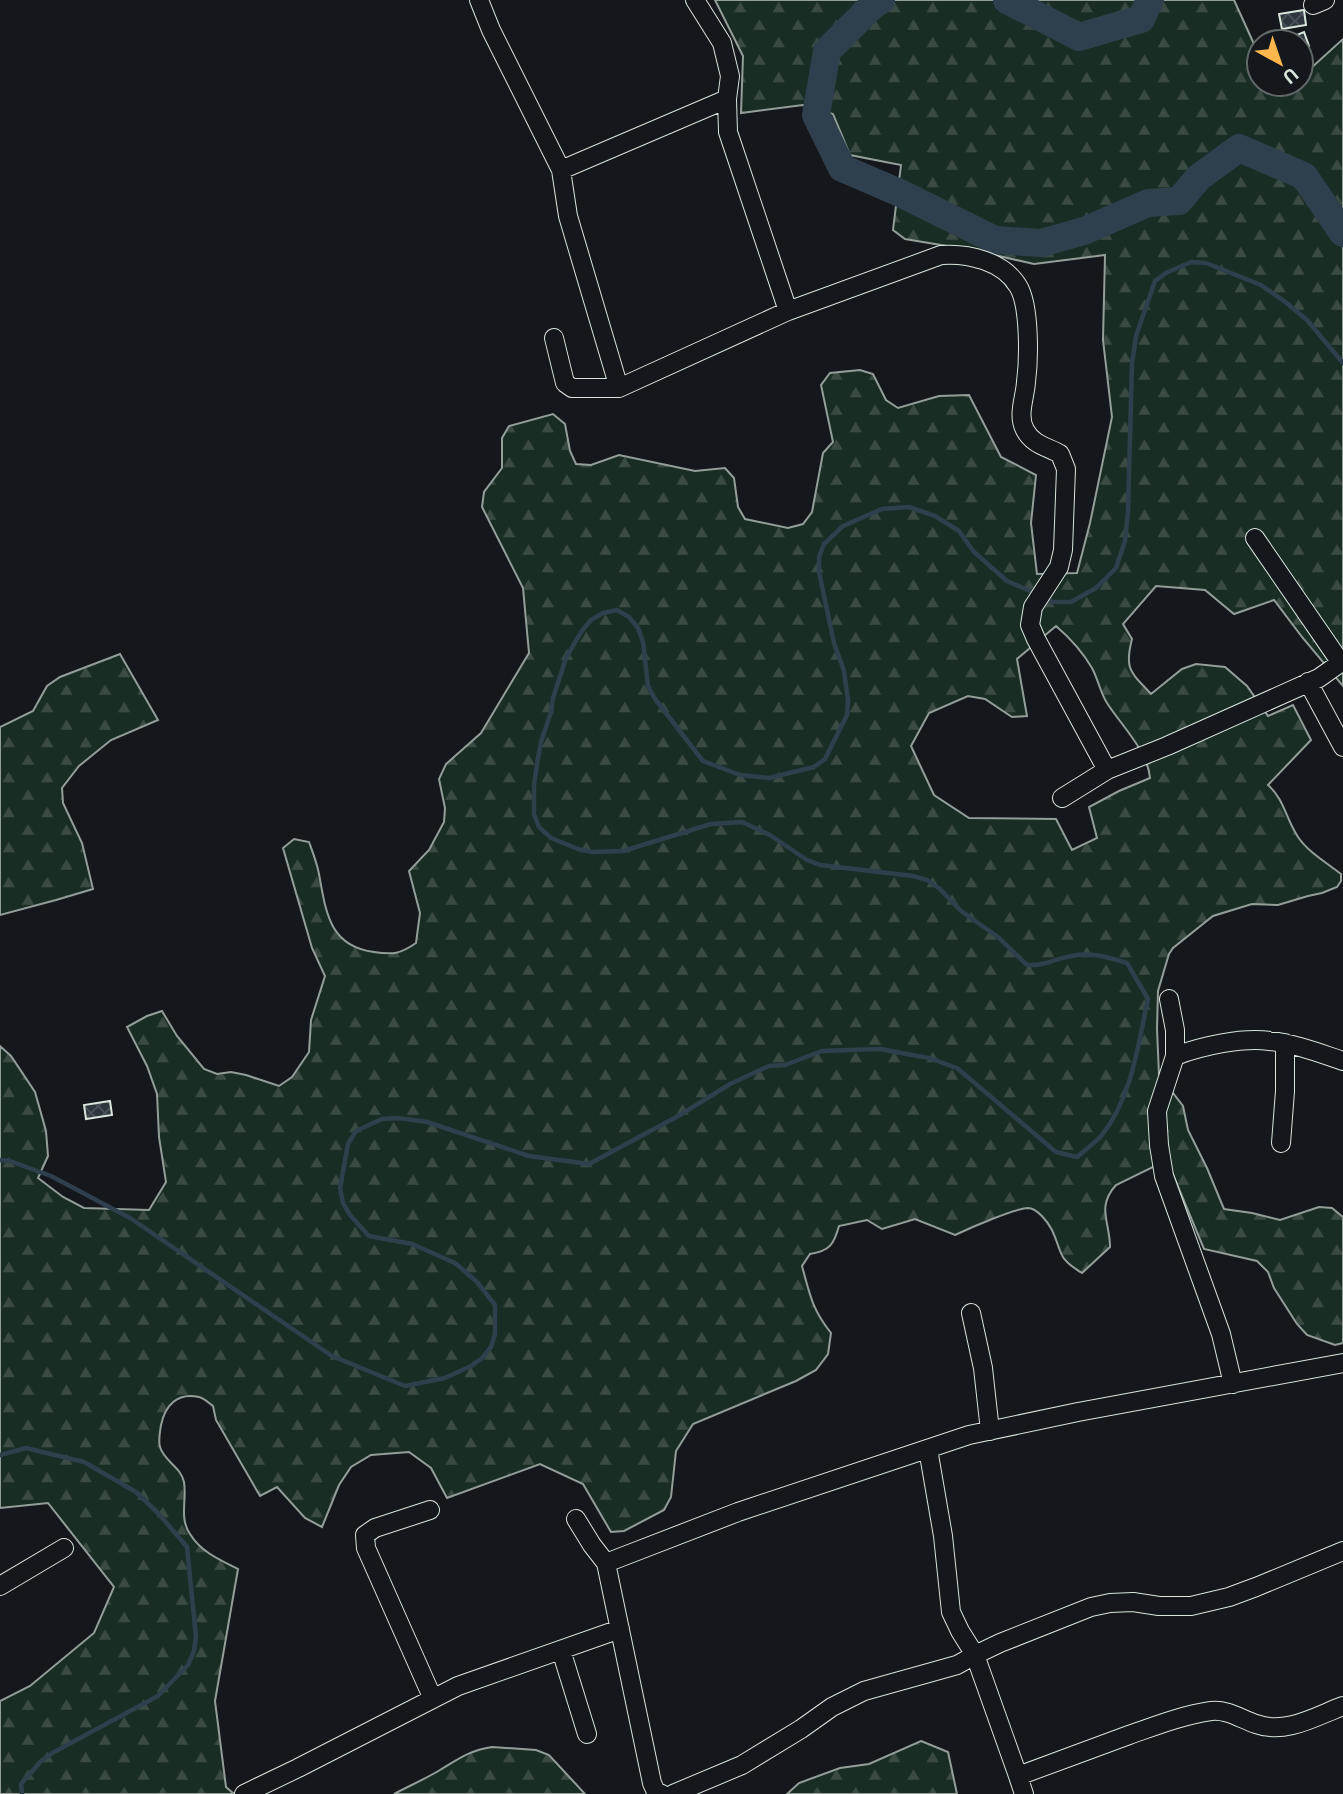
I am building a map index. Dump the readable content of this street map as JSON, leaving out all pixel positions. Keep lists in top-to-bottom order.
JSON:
{
  "north": "bottom right"
}
